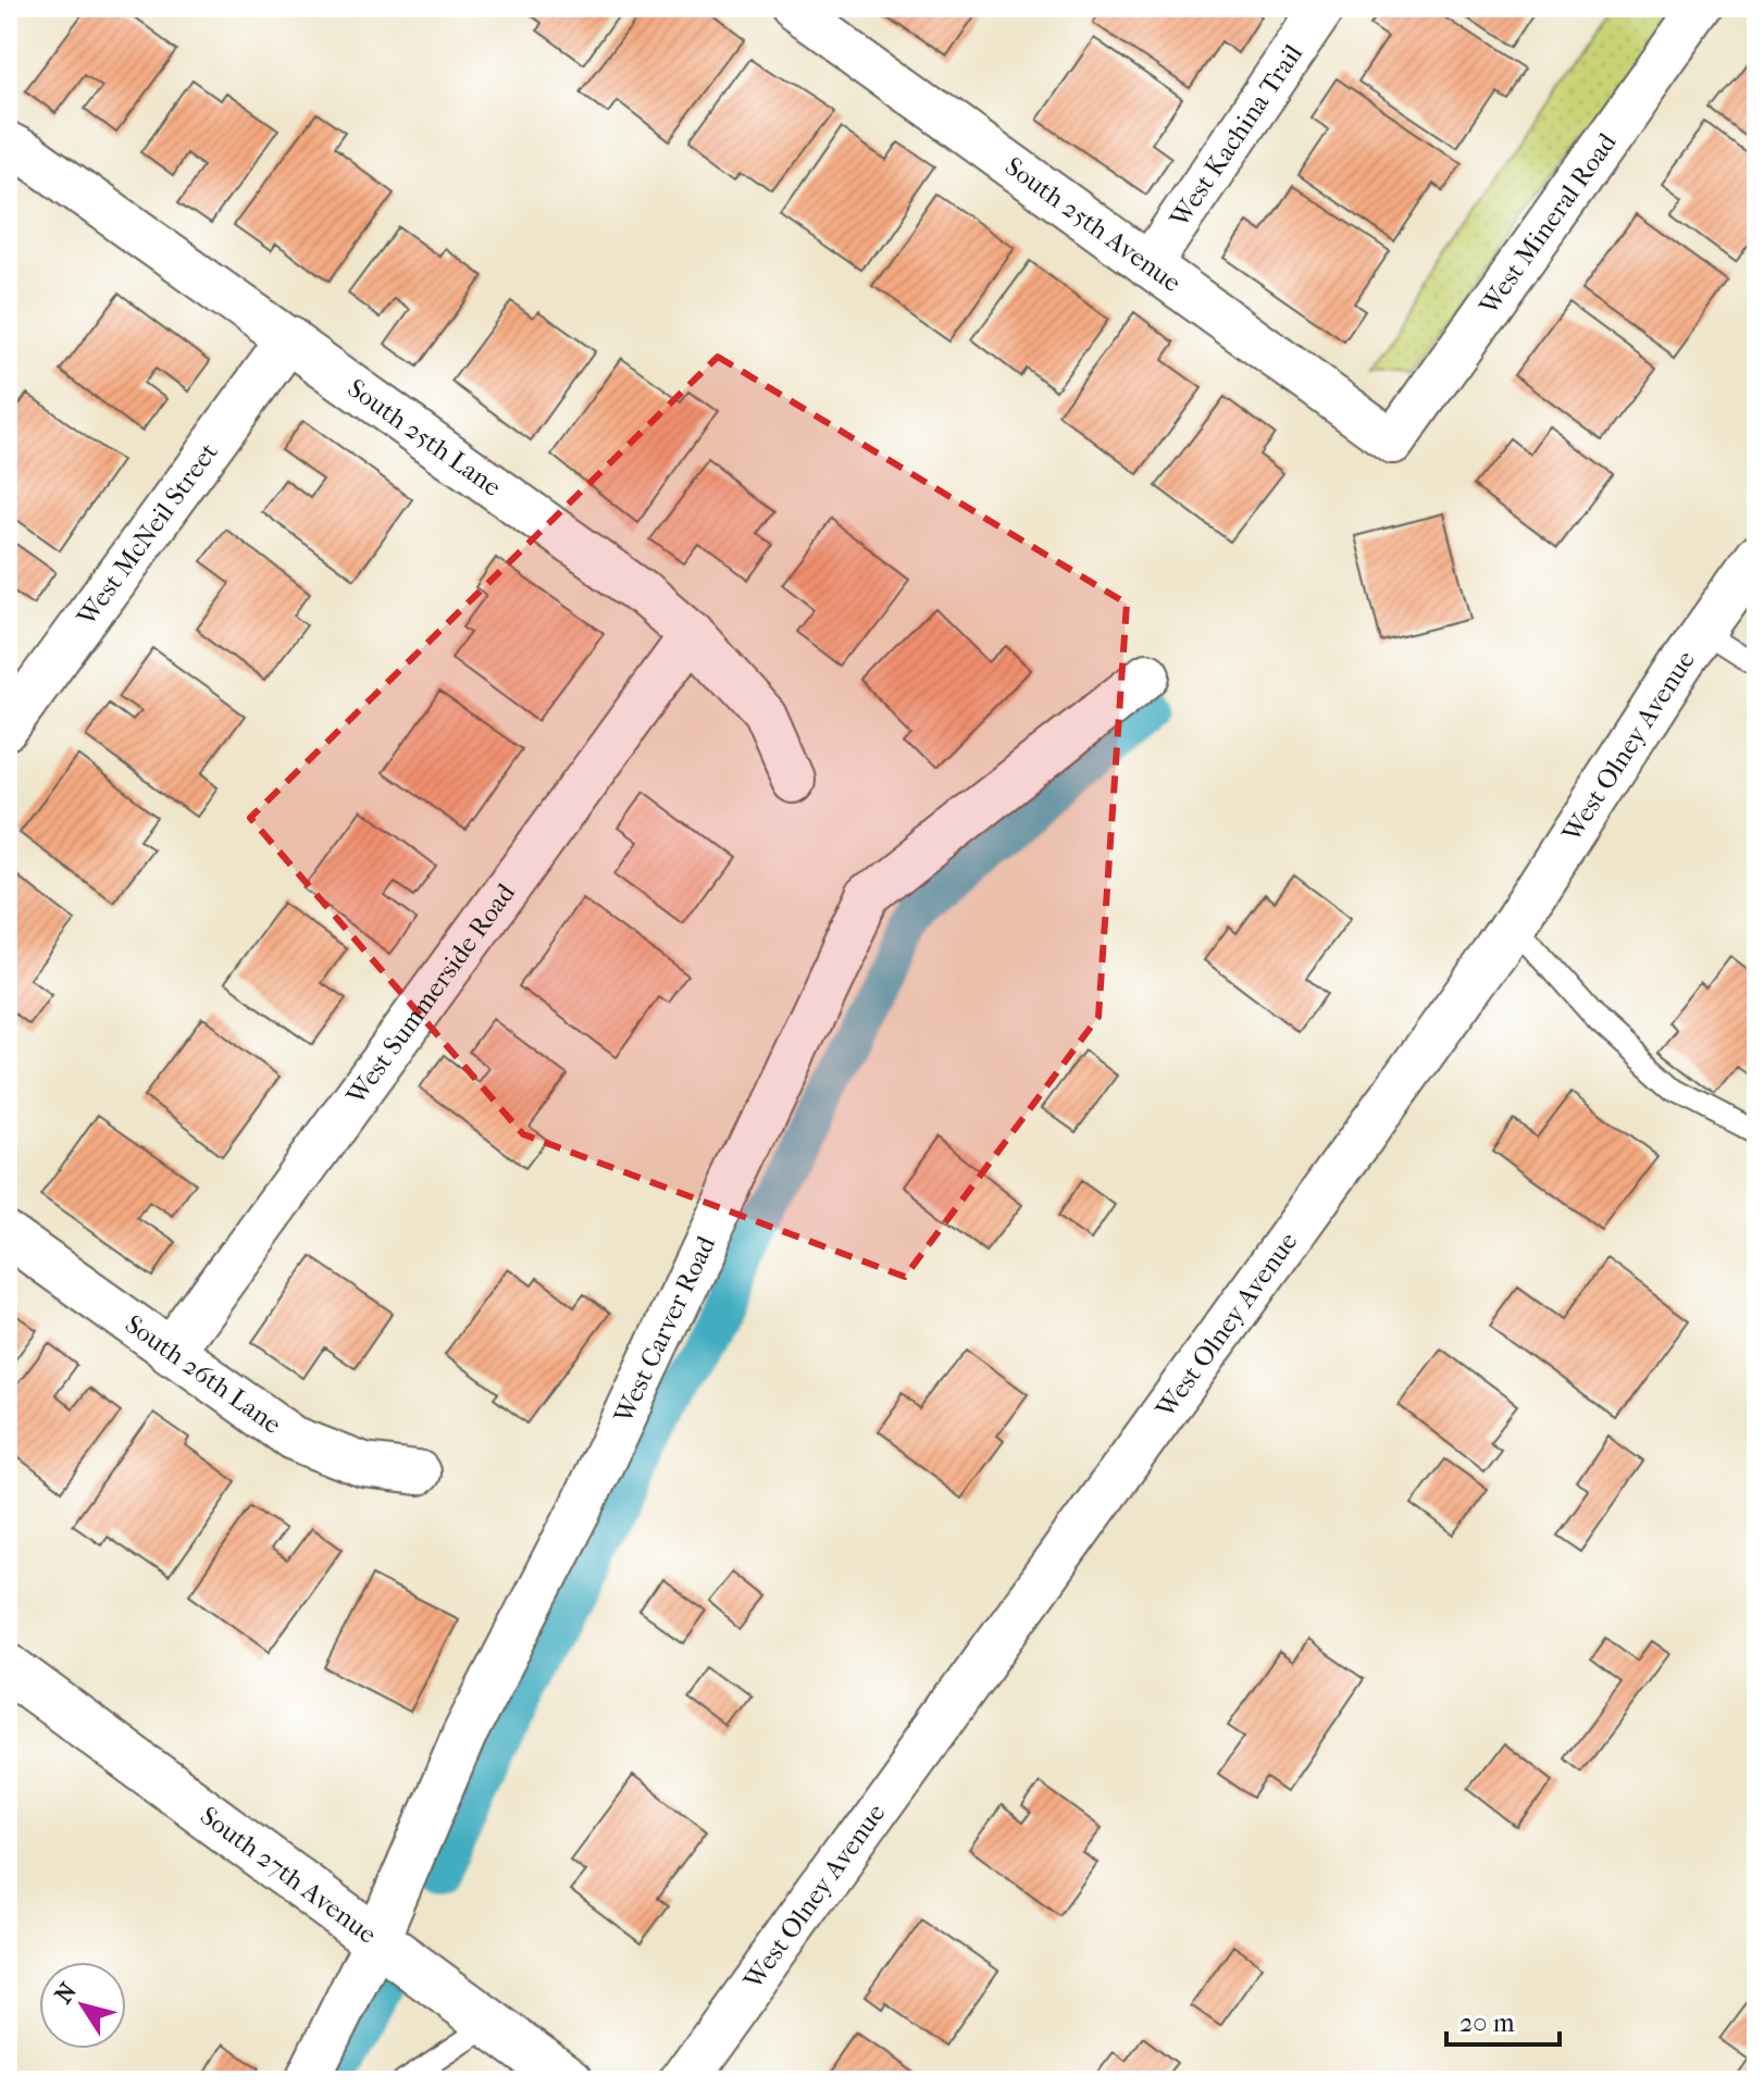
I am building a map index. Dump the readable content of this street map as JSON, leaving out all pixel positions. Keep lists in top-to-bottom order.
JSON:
{
  "streets": {
    "street": [
      "West Kachina Trail",
      "South 25th Avenue",
      "West Mineral Road",
      "South 25th Lane",
      "West McNeil Street",
      "West Olney Avenue",
      "West Summerside Road",
      "West Carver Road",
      "South 26th Lane",
      "South 27th Avenue"
    ]
  },
  "crossings": [
    ["West Kachina Trail", "South 25th Avenue"],
    ["South 25th Avenue", "West Mineral Road"],
    ["South 25th Lane", "West McNeil Street"],
    ["South 25th Lane", "West Summerside Road"],
    ["West Summerside Road", "South 26th Lane"],
    ["West Carver Road", "South 27th Avenue"]
  ],
  "scale_bar": "20 m",
  "north": "top left"
}
